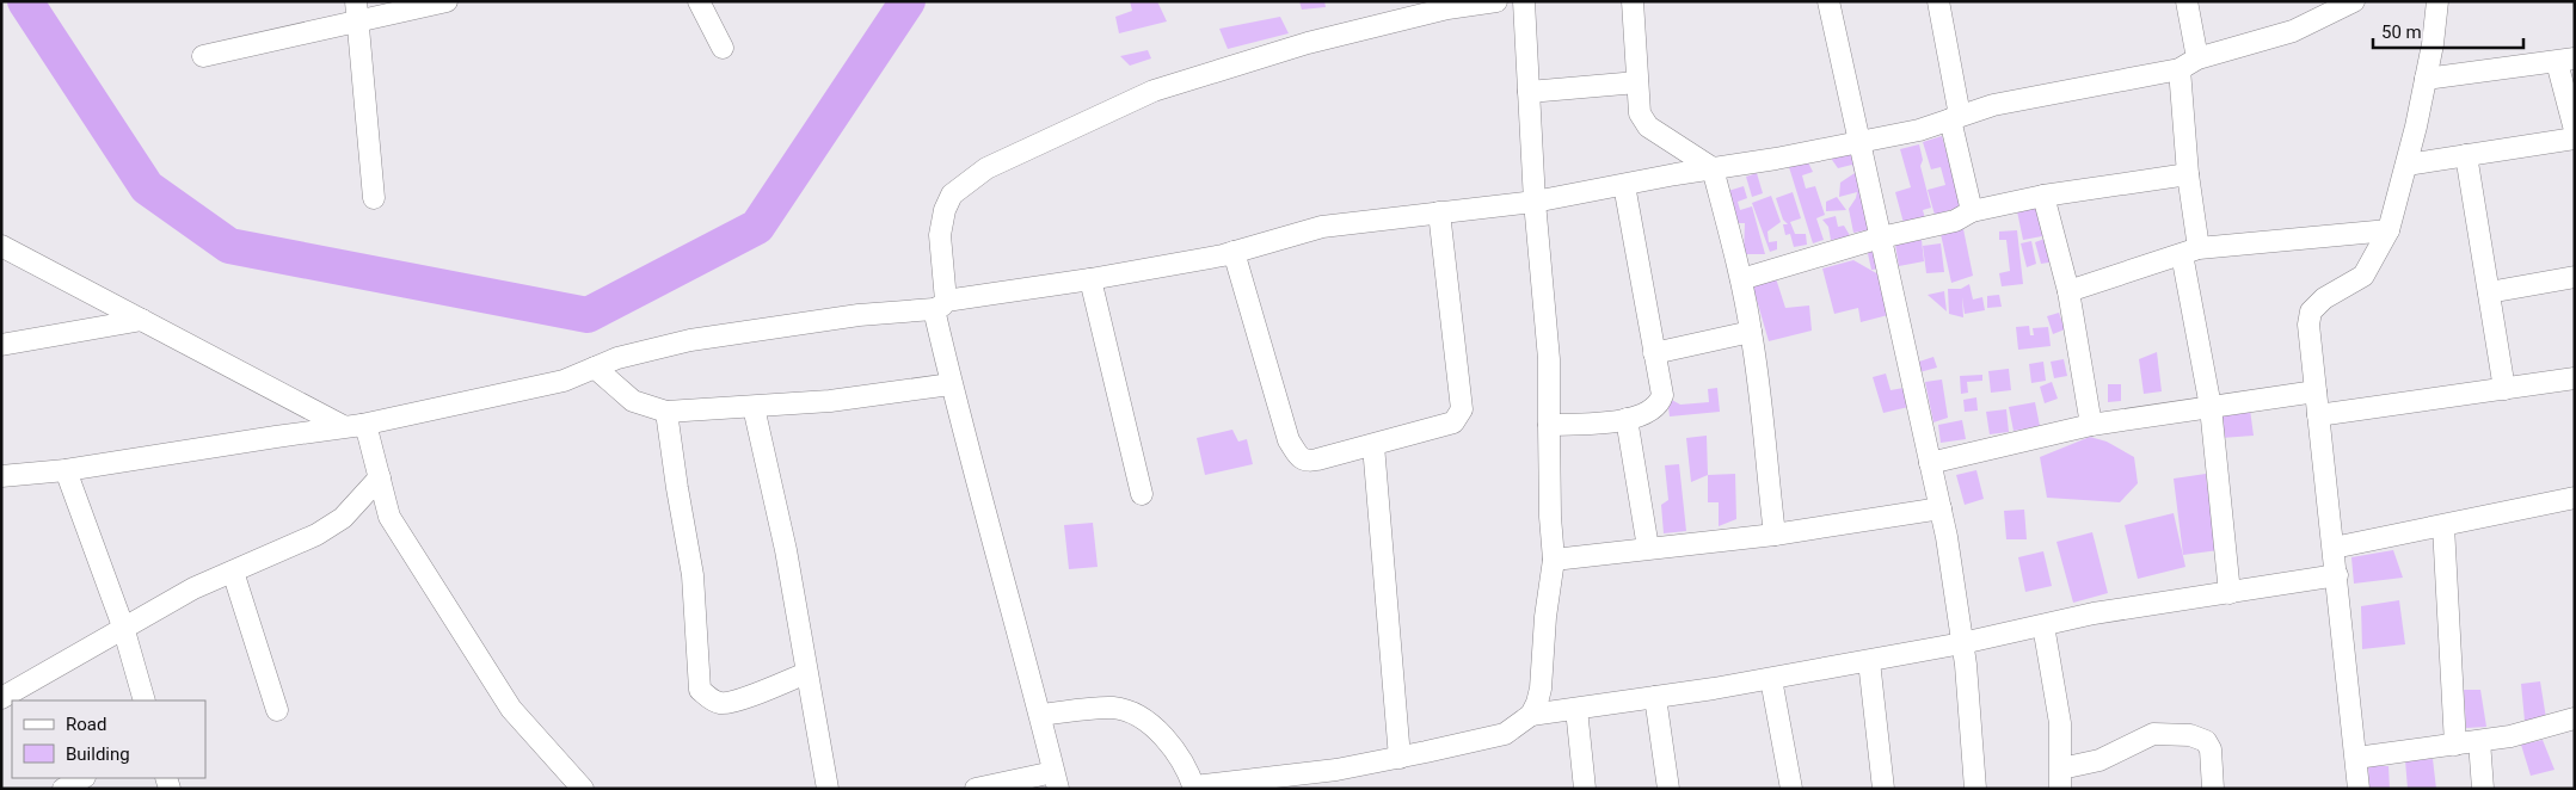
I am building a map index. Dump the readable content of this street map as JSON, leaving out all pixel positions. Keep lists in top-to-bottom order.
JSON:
{
  "legend": ["Road", "Building"],
  "scale_bar": "50 m"
}
